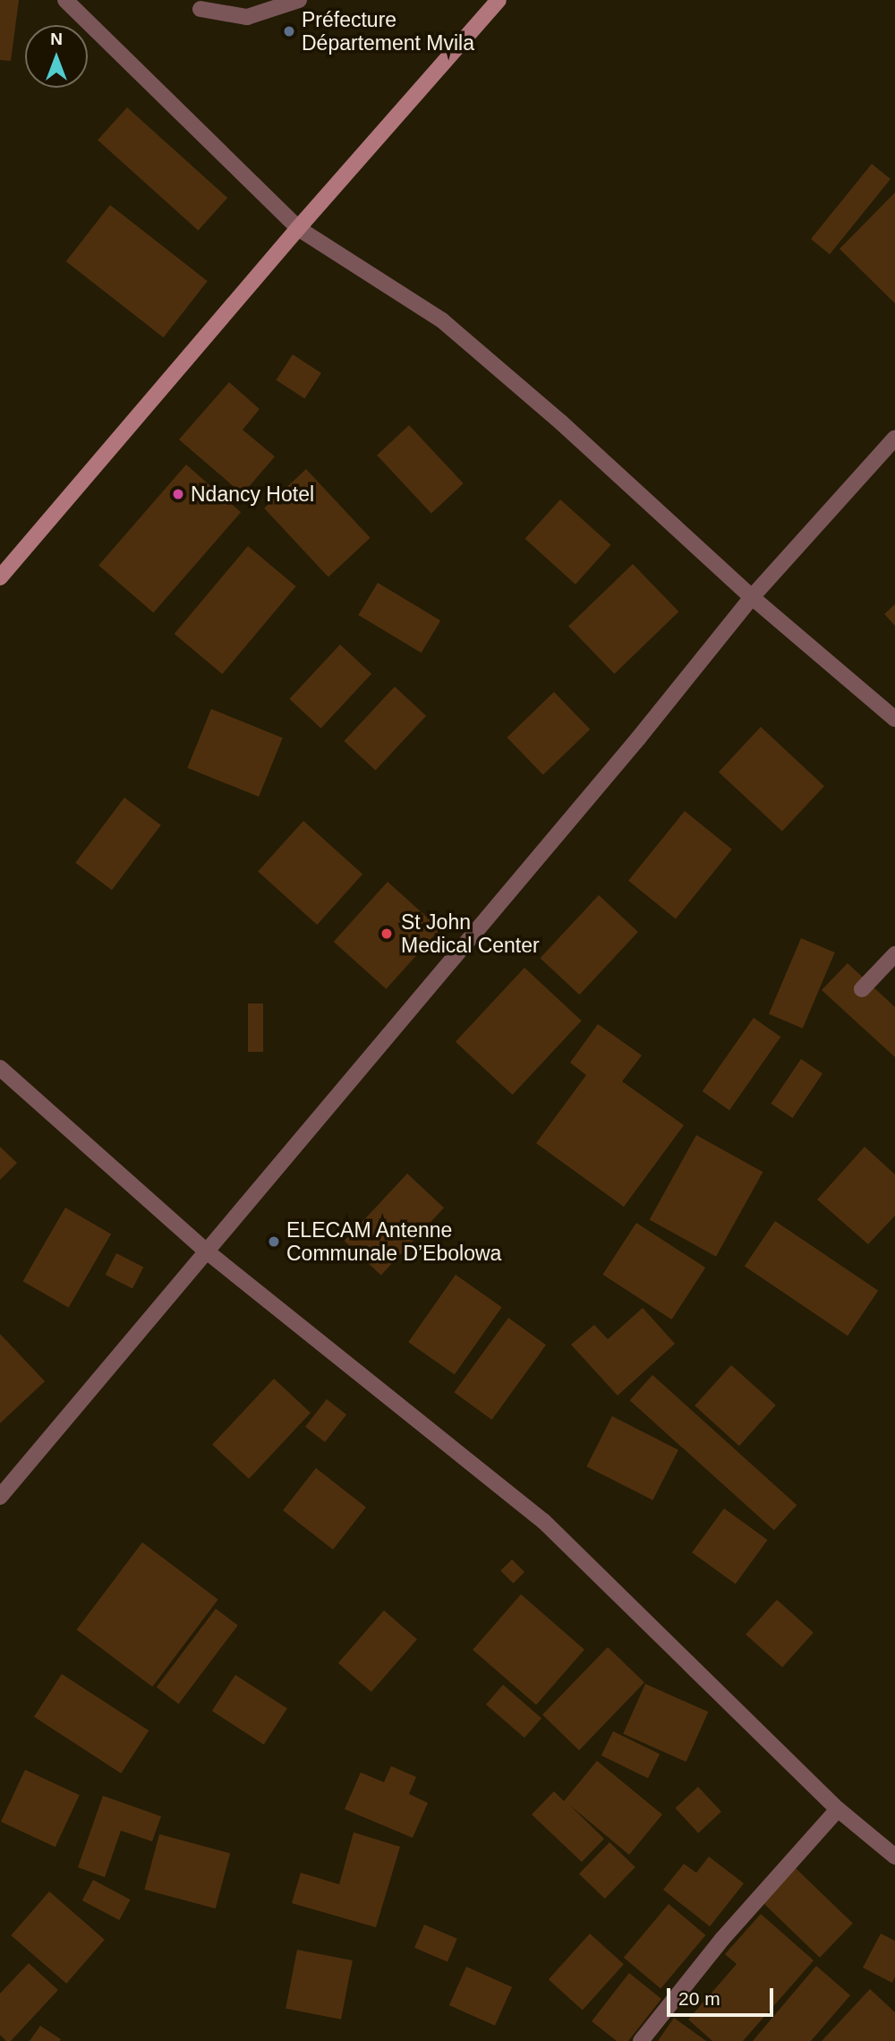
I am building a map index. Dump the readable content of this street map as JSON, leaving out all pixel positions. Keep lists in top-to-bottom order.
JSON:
{
  "places": [
    "Préfecture Département Mvila",
    "Ndancy Hotel",
    "St John Medical Center",
    "ELECAM Antenne Communale D’Ebolowa"
  ],
  "scale_bar": "20 m",
  "north": "top"
}
